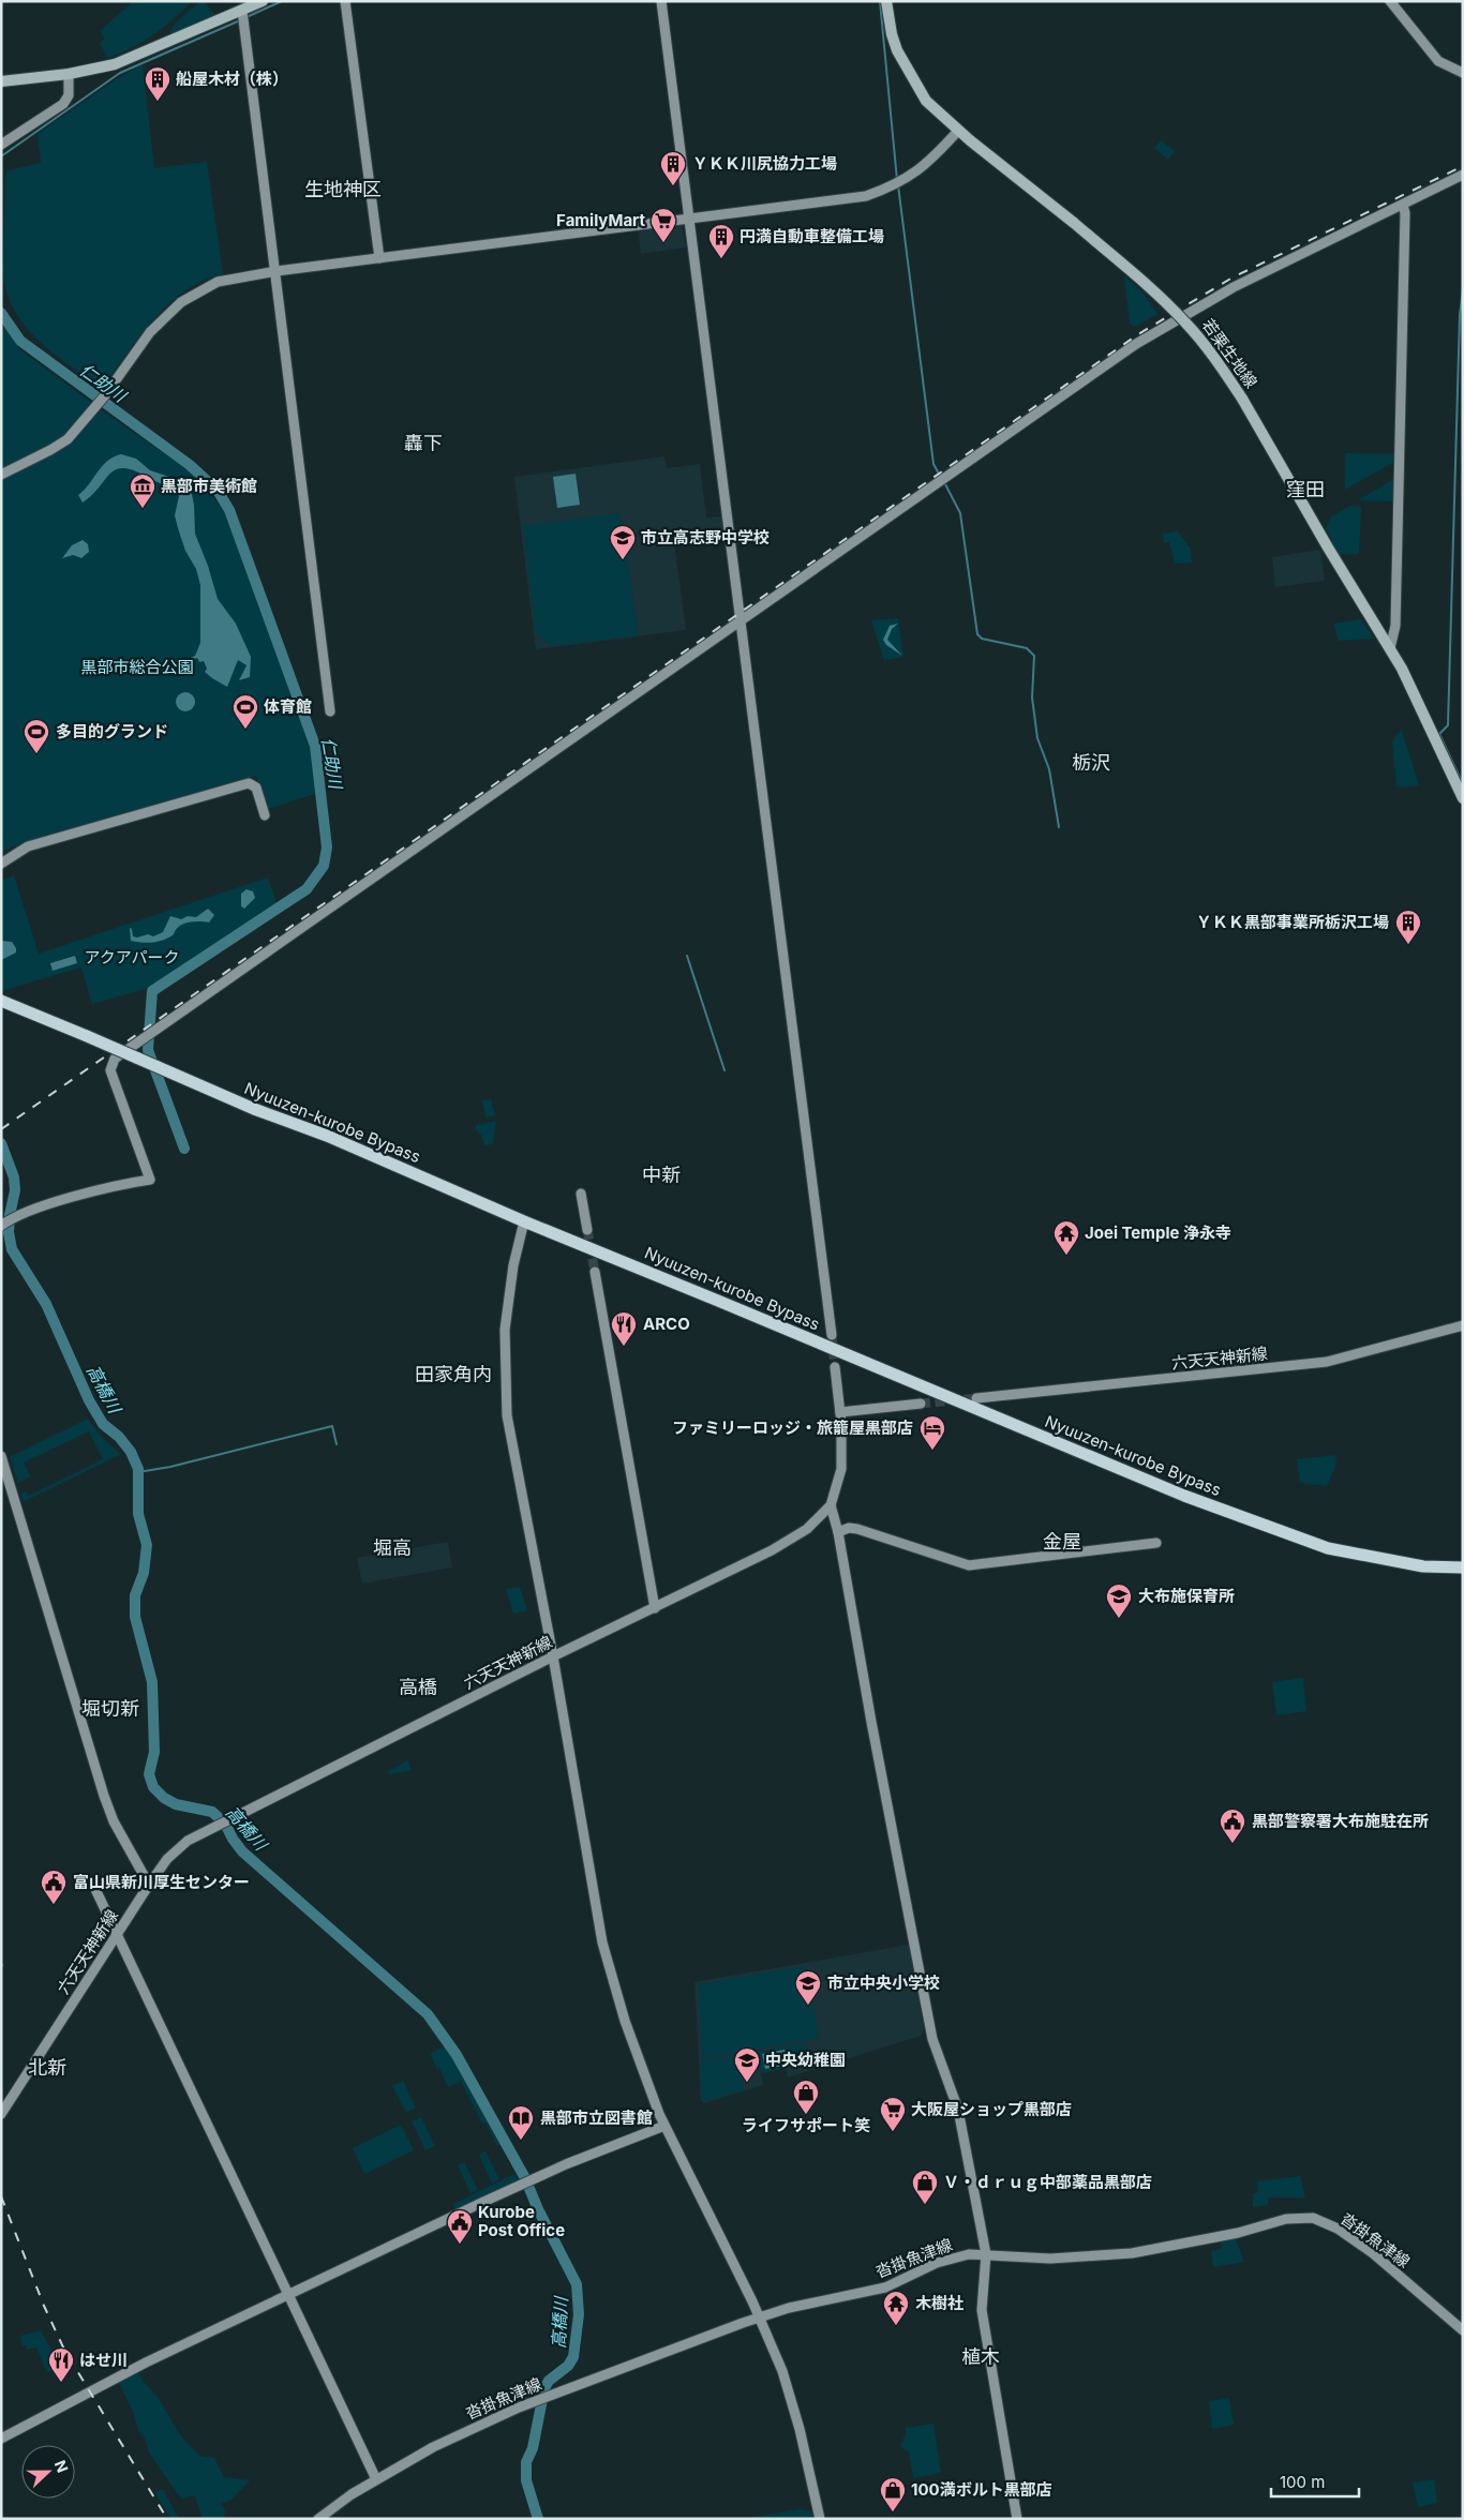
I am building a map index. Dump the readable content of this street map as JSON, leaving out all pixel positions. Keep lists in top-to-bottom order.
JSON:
{
  "streets": {
    "highway": ["Nyuuzen-kurobe Bypass"],
    "main road": ["若栗生地線"],
    "street": ["六天天神新線", "沓掛魚津線"]
  },
  "districts": [
    "生地神区",
    "轟下",
    "窪田",
    "栃沢",
    "中新",
    "田家角内",
    "金屋",
    "堀高",
    "高橋",
    "堀切新",
    "北新",
    "植木"
  ],
  "water": ["仁助川", "高橋川"],
  "parks": ["黒部市総合公園", "アクアパーク"],
  "places": {
    "building": [
      "船屋木材（株）",
      "ＹＫＫ川尻協力工場",
      "円満自動車整備工場",
      "ＹＫＫ黒部事業所栃沢工場"
    ],
    "supermarket": ["FamilyMart", "大阪屋ショップ黒部店"],
    "museum": ["黒部市美術館"],
    "school or university": [
      "市立高志野中学校",
      "大布施保育所",
      "市立中央小学校",
      "中央幼稚園"
    ],
    "sports": ["体育館", "多目的グランド"],
    "temple": ["Joei Temple 浄永寺", "木樹社"],
    "restaurant": ["ARCO", "はせ川"],
    "hotel": ["ファミリーロッジ・旅籠屋黒部店"],
    "public building": ["黒部警察署大布施駐在所", "富山県新川厚生センター", "Kurobe Post Office"],
    "shop": ["ライフサポート笑", "Ｖ・ｄｒｕｇ中部薬品黒部店", "100満ボルト黒部店"],
    "library": ["黒部市立図書館"]
  },
  "scale_bar": "100 m",
  "north": "right"
}
